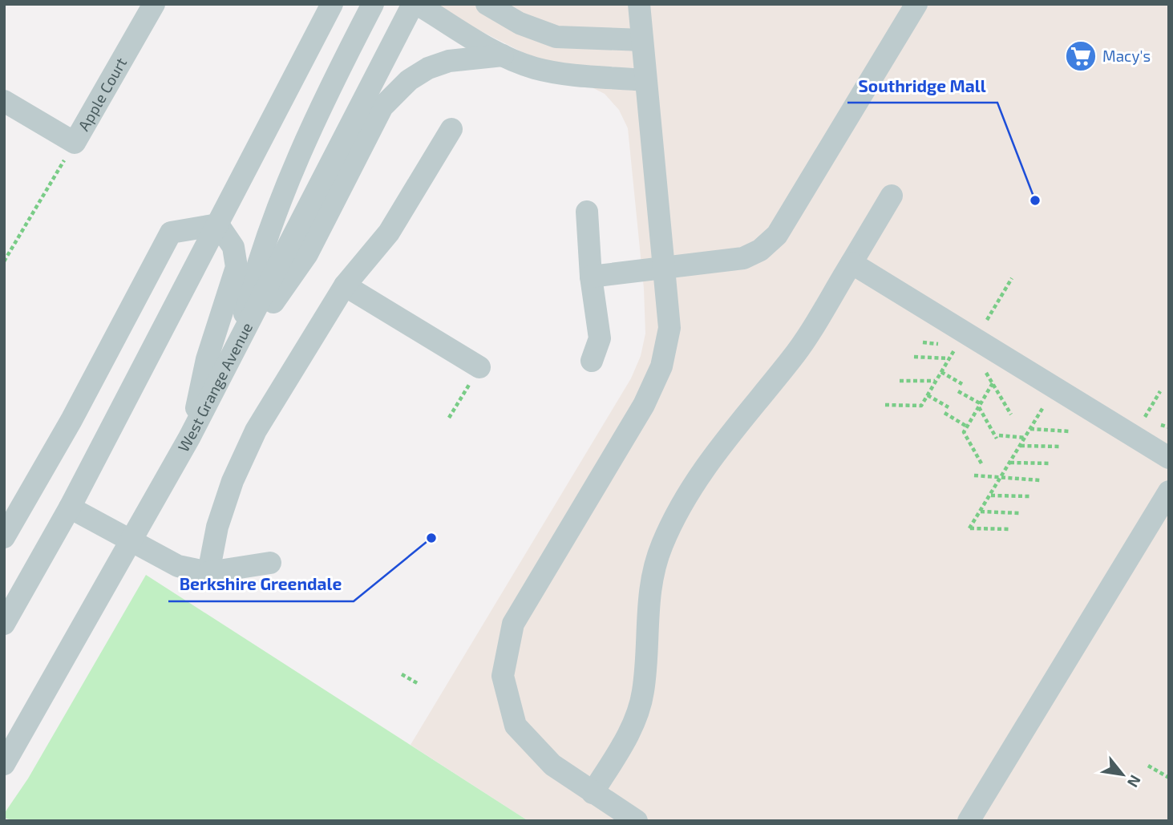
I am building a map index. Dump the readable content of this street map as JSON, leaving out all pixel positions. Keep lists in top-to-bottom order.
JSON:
{
  "streets": {
    "street": ["Apple Court", "West Grange Avenue"]
  },
  "places": {
    "supermarket": ["Macy's"],
    "other": ["Southridge Mall", "Berkshire Greendale"]
  },
  "north": "bottom right"
}
